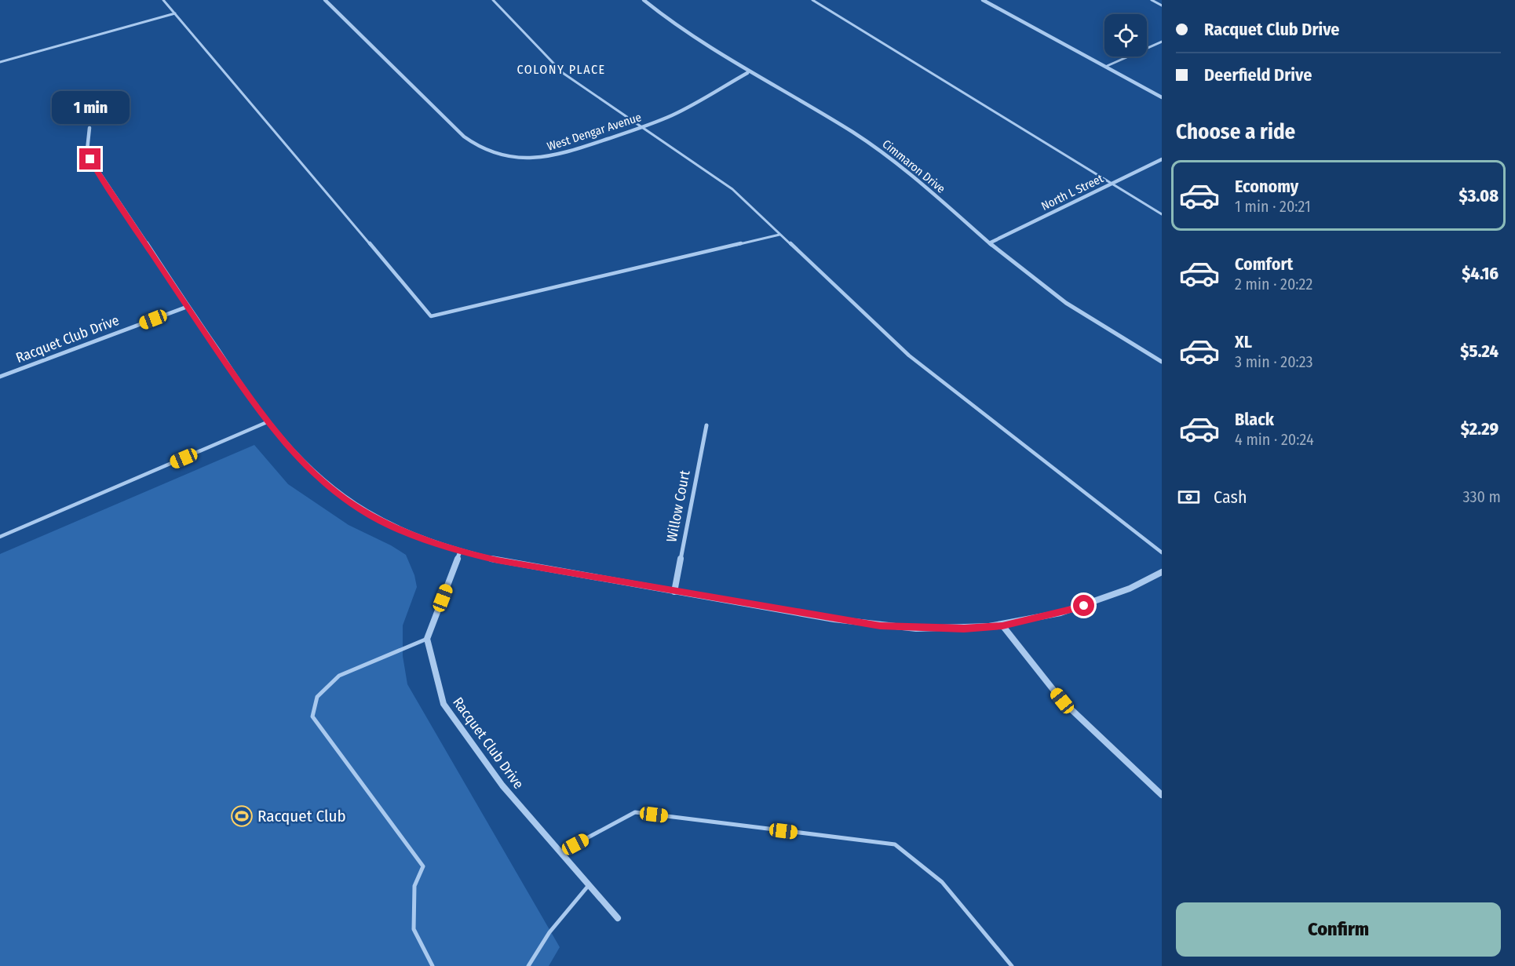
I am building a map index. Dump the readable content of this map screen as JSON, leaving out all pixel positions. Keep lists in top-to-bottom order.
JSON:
{
  "streets": {
    "street": [
      "West Dengar Avenue",
      "Cimmaron Drive",
      "North L Street",
      "Racquet Club Drive",
      "Willow Court"
    ]
  },
  "crossings": [
    ["West Dengar Avenue", "Cimmaron Drive"],
    ["Cimmaron Drive", "North L Street"]
  ],
  "districts": ["COLONY PLACE"],
  "places": {
    "sports": ["Racquet Club"]
  },
  "page": {
    "banner": ["Racquet Club Drive", "Deerfield Drive"],
    "bubble": "1 min",
    "heading": "Choose a ride",
    "list": [
      {
        "name": "Economy",
        "note": "1 min · 20:21",
        "value": "$3.08"
      },
      {
        "name": "Comfort",
        "note": "2 min · 20:22",
        "value": "$4.16"
      },
      {
        "name": "XL",
        "note": "3 min · 20:23",
        "value": "$5.24"
      },
      {
        "name": "Black",
        "note": "4 min · 20:24",
        "value": "$2.29"
      }
    ],
    "pay": ["Cash", "330 m"],
    "buttons": "Confirm"
  }
}
